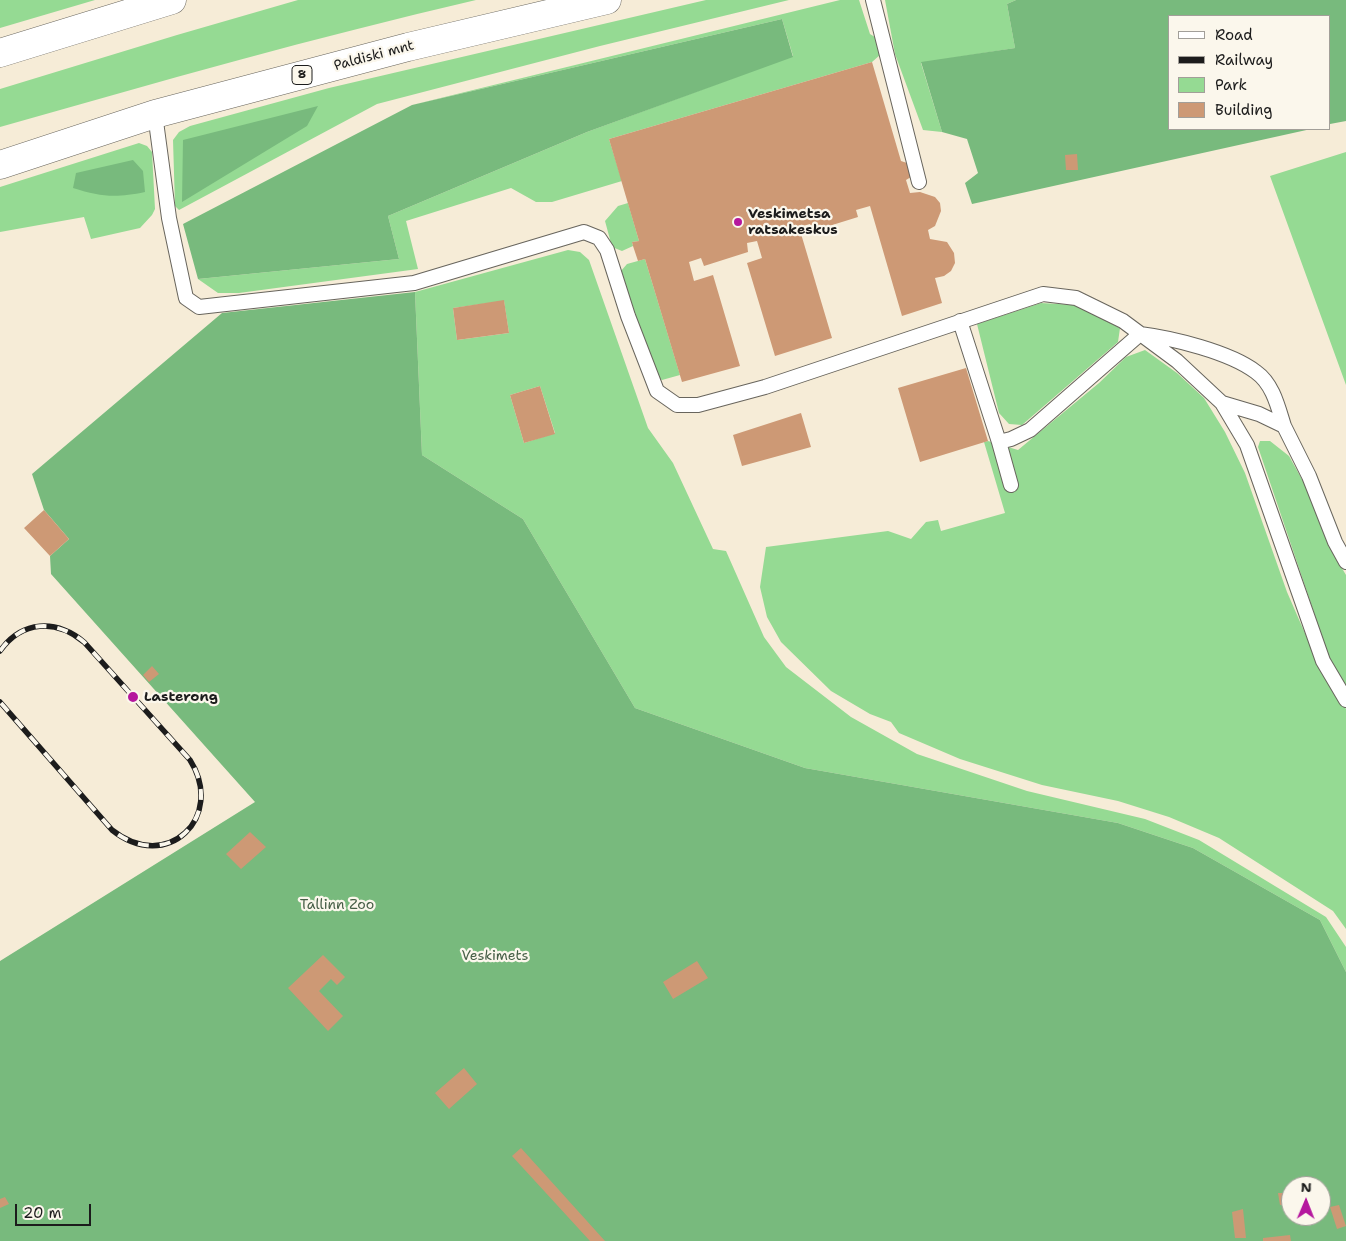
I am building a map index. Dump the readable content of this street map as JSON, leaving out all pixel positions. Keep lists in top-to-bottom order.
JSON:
{
  "streets": {
    "main road": ["Paldiski mnt", "8"]
  },
  "parks": ["Tallinn Zoo", "Veskimets"],
  "places": ["Veskimetsa ratsakeskus", "Lasterong"],
  "legend": [
    "Road",
    "Railway",
    "Park",
    "Building"
  ],
  "scale_bar": "20 m",
  "north": "top"
}
